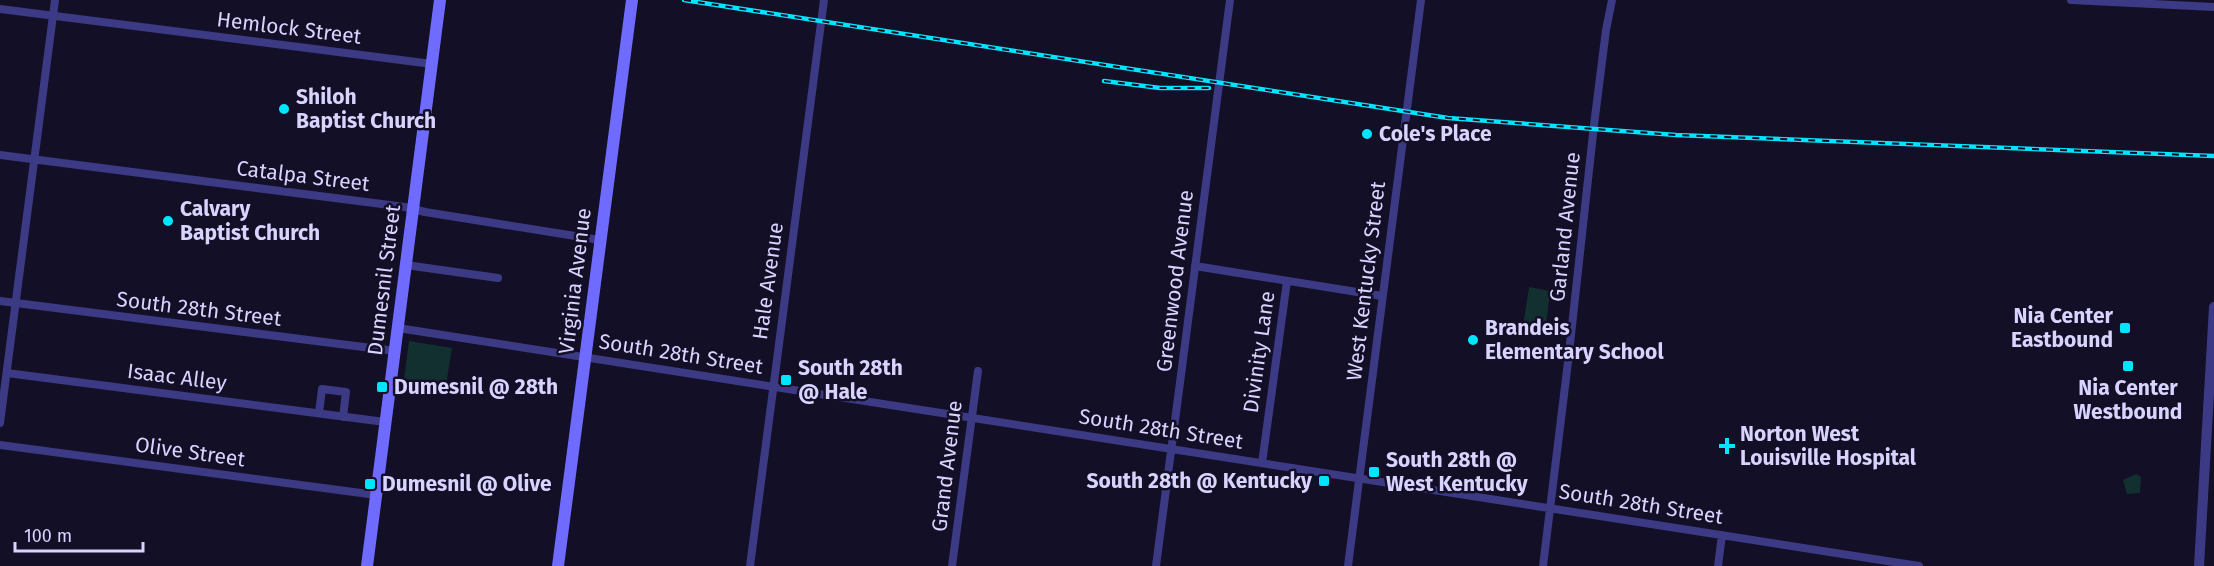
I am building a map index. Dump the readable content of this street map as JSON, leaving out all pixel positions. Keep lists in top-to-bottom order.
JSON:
{
  "streets": {
    "main road": ["Dumesnil Street", "Virginia Avenue"],
    "street": [
      "Hemlock Street",
      "Catalpa Street",
      "Garland Avenue",
      "Hale Avenue",
      "Greenwood Avenue",
      "West Kentucky Street",
      "South 28th Street",
      "Divinity Lane",
      "Isaac Alley",
      "Olive Street",
      "Grand Avenue"
    ]
  },
  "crossings": [
    ["Hemlock Street", "Dumesnil Street"],
    ["Catalpa Street", "Dumesnil Street"],
    ["Catalpa Street", "Virginia Avenue"],
    ["Garland Avenue", "South 28th Street"],
    ["Dumesnil Street", "South 28th Street"],
    ["Dumesnil Street", "Isaac Alley"],
    ["Dumesnil Street", "Olive Street"],
    ["Virginia Avenue", "South 28th Street"],
    ["Hale Avenue", "South 28th Street"],
    ["Greenwood Avenue", "South 28th Street"],
    ["West Kentucky Street", "South 28th Street"],
    ["South 28th Street", "Divinity Lane"],
    ["South 28th Street", "Grand Avenue"]
  ],
  "places": {
    "other": [
      "Shiloh Baptist Church",
      "Cole's Place",
      "Calvary Baptist Church",
      "Brandeis Elementary School"
    ],
    "transit": [
      "Nia Center Eastbound",
      "Nia Center Westbound",
      "South 28th @ Hale",
      "Dumesnil @ 28th",
      "South 28th @ West Kentucky",
      "South 28th @ Kentucky",
      "Dumesnil @ Olive"
    ],
    "health": ["Norton West Louisville Hospital"]
  },
  "scale_bar": "100 m"
}
